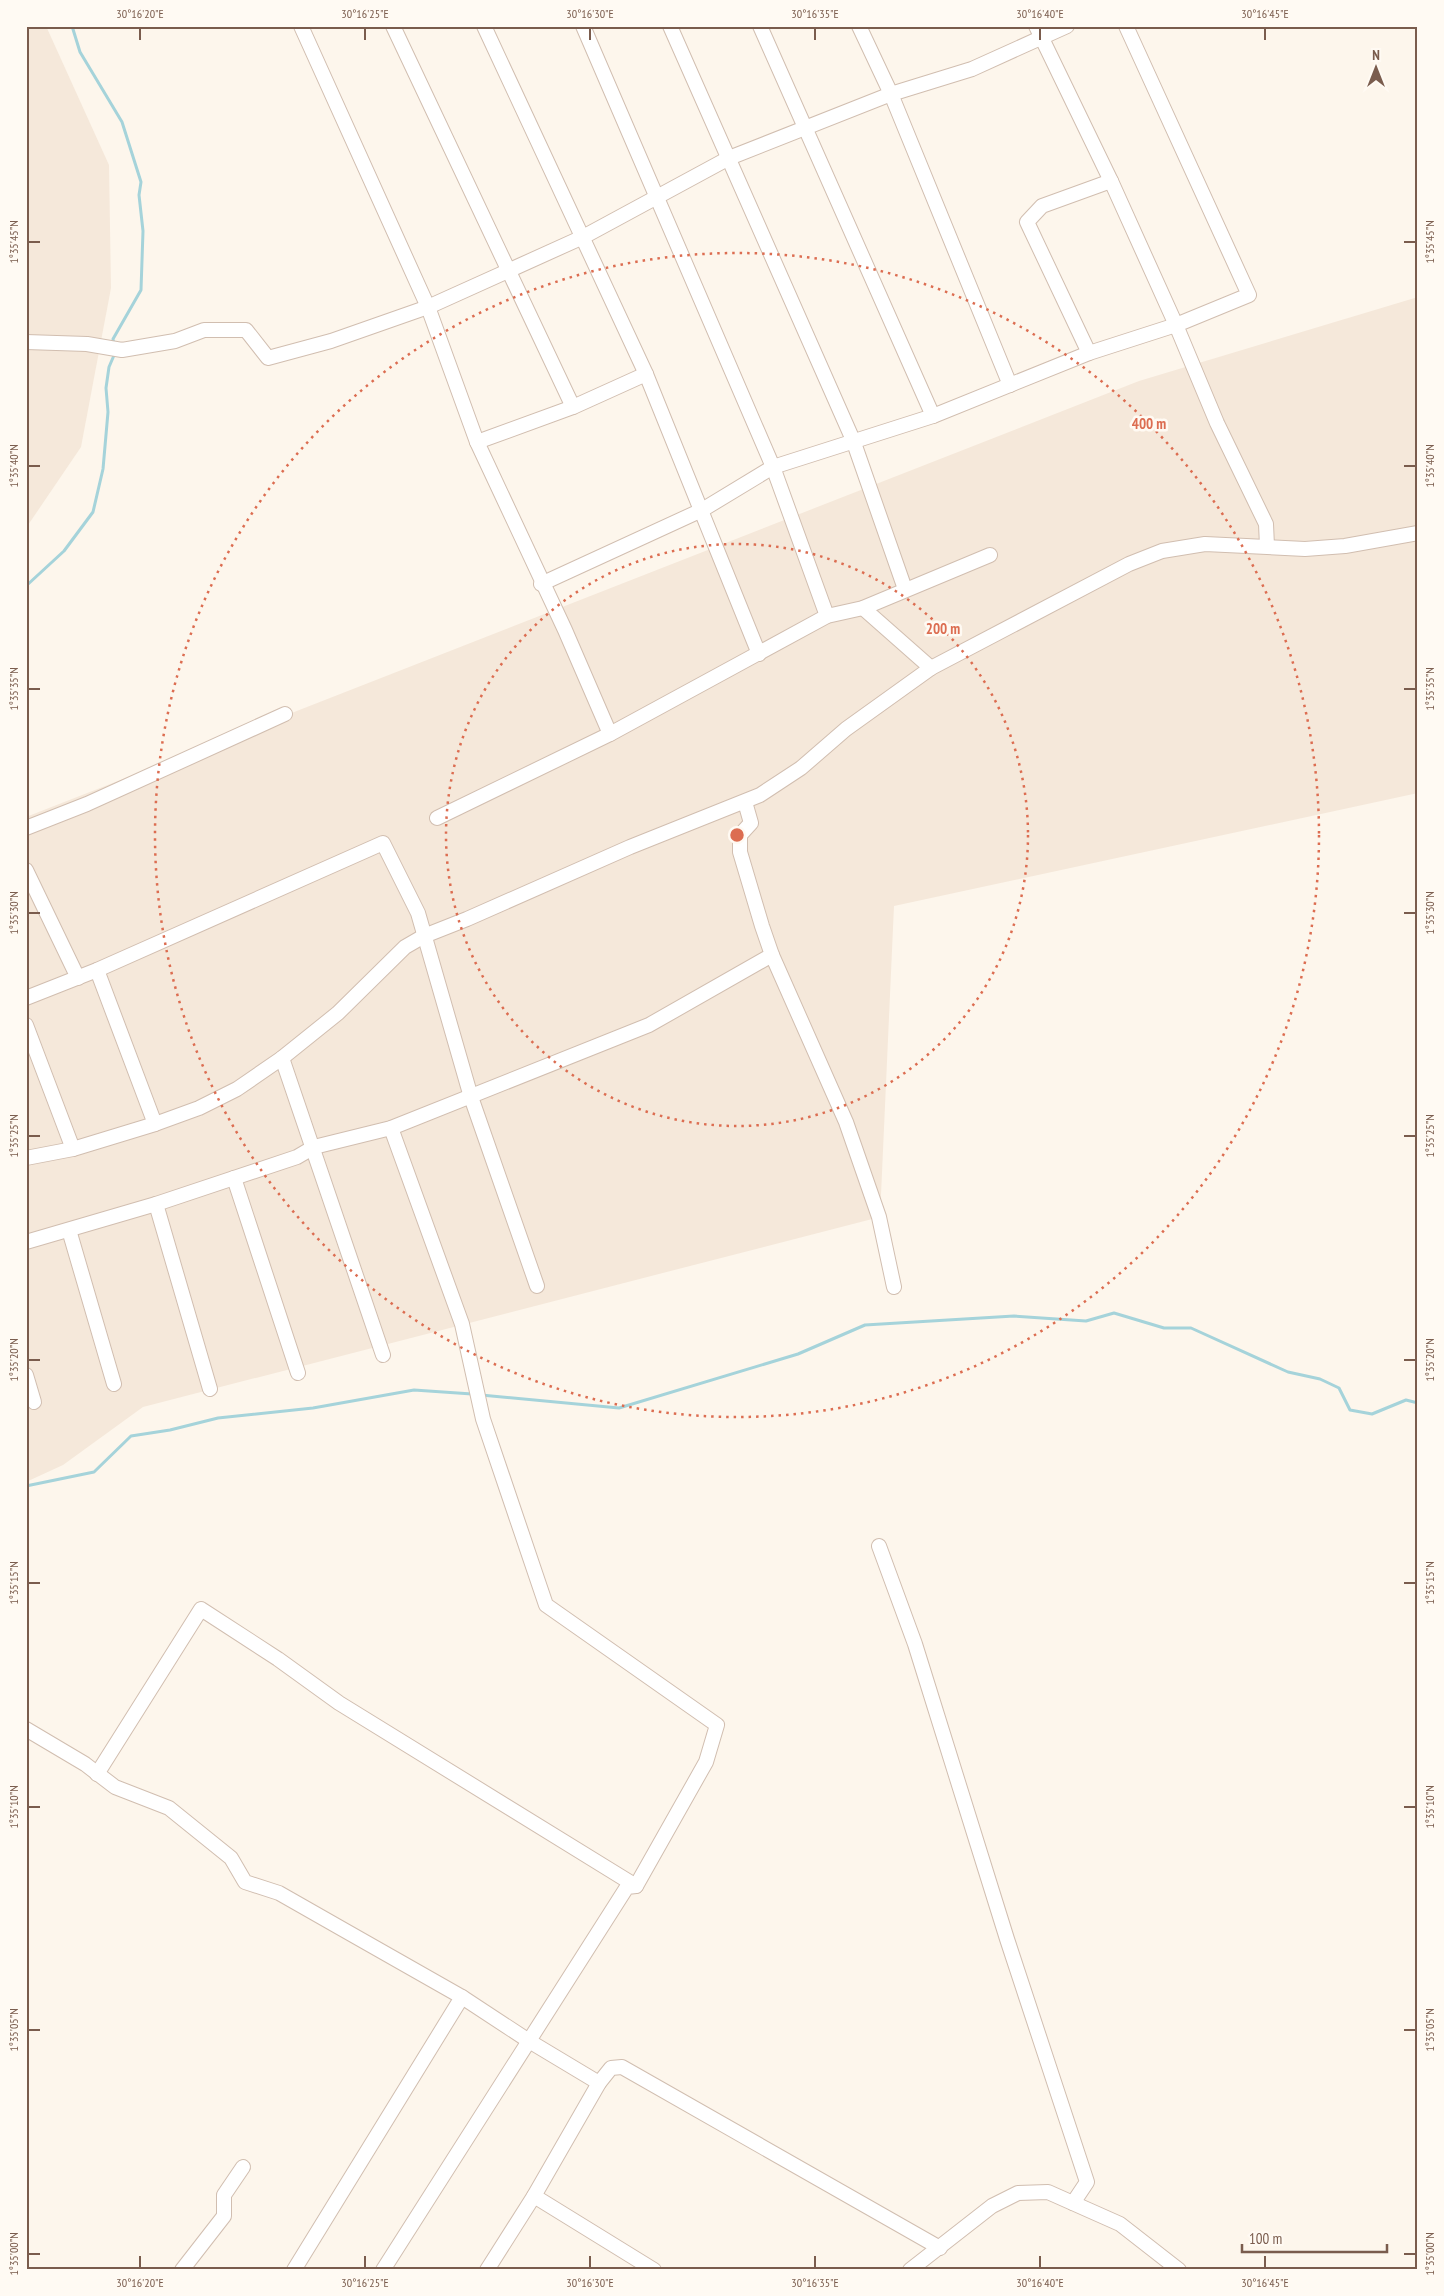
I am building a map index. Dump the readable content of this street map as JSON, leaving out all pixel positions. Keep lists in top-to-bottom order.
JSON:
{
  "scale_bar": "100 m",
  "north": "top",
  "coordinates": [
    "30°16'20\"E",
    "30°16'25\"E",
    "30°16'30\"E",
    "30°16'35\"E",
    "30°16'40\"E",
    "30°16'45\"E",
    "1°35'45\"N",
    "1°35'40\"N",
    "1°35'35\"N",
    "1°35'30\"N",
    "1°35'25\"N",
    "1°35'20\"N",
    "1°35'15\"N",
    "1°35'10\"N",
    "1°35'05\"N",
    "1°35'00\"N"
  ],
  "rings": ["400 m", "200 m"]
}
